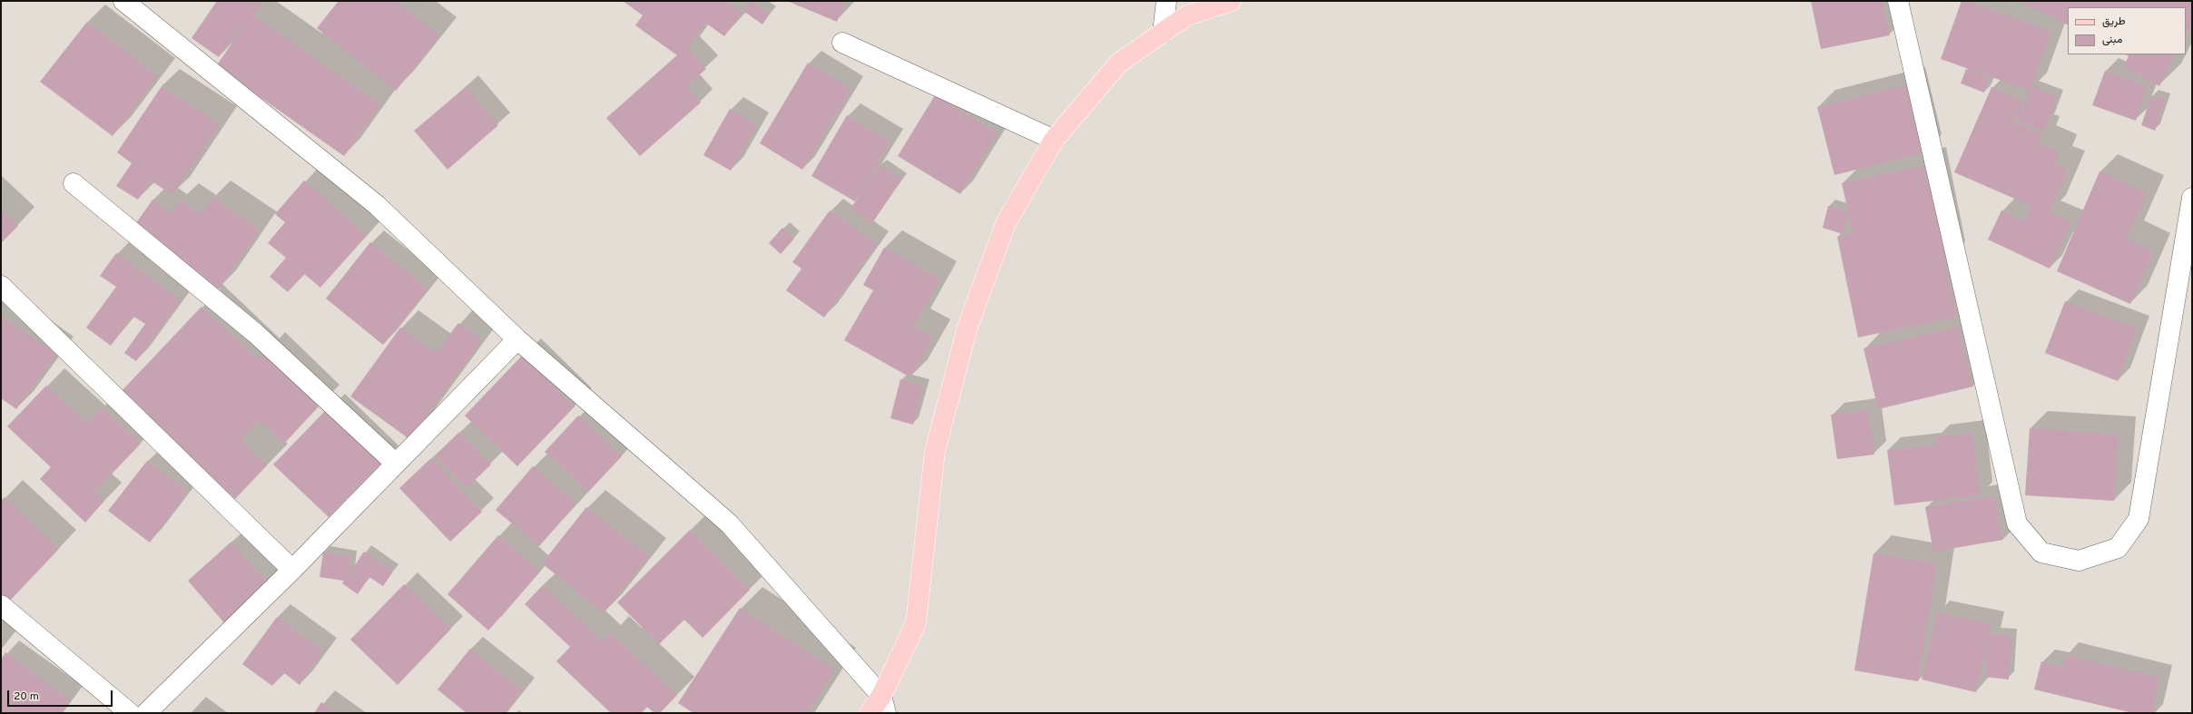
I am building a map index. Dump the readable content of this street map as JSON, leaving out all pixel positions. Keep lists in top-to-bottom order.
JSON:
{
  "legend": ["طريق", "مبنى"],
  "scale_bar": "20 m"
}
